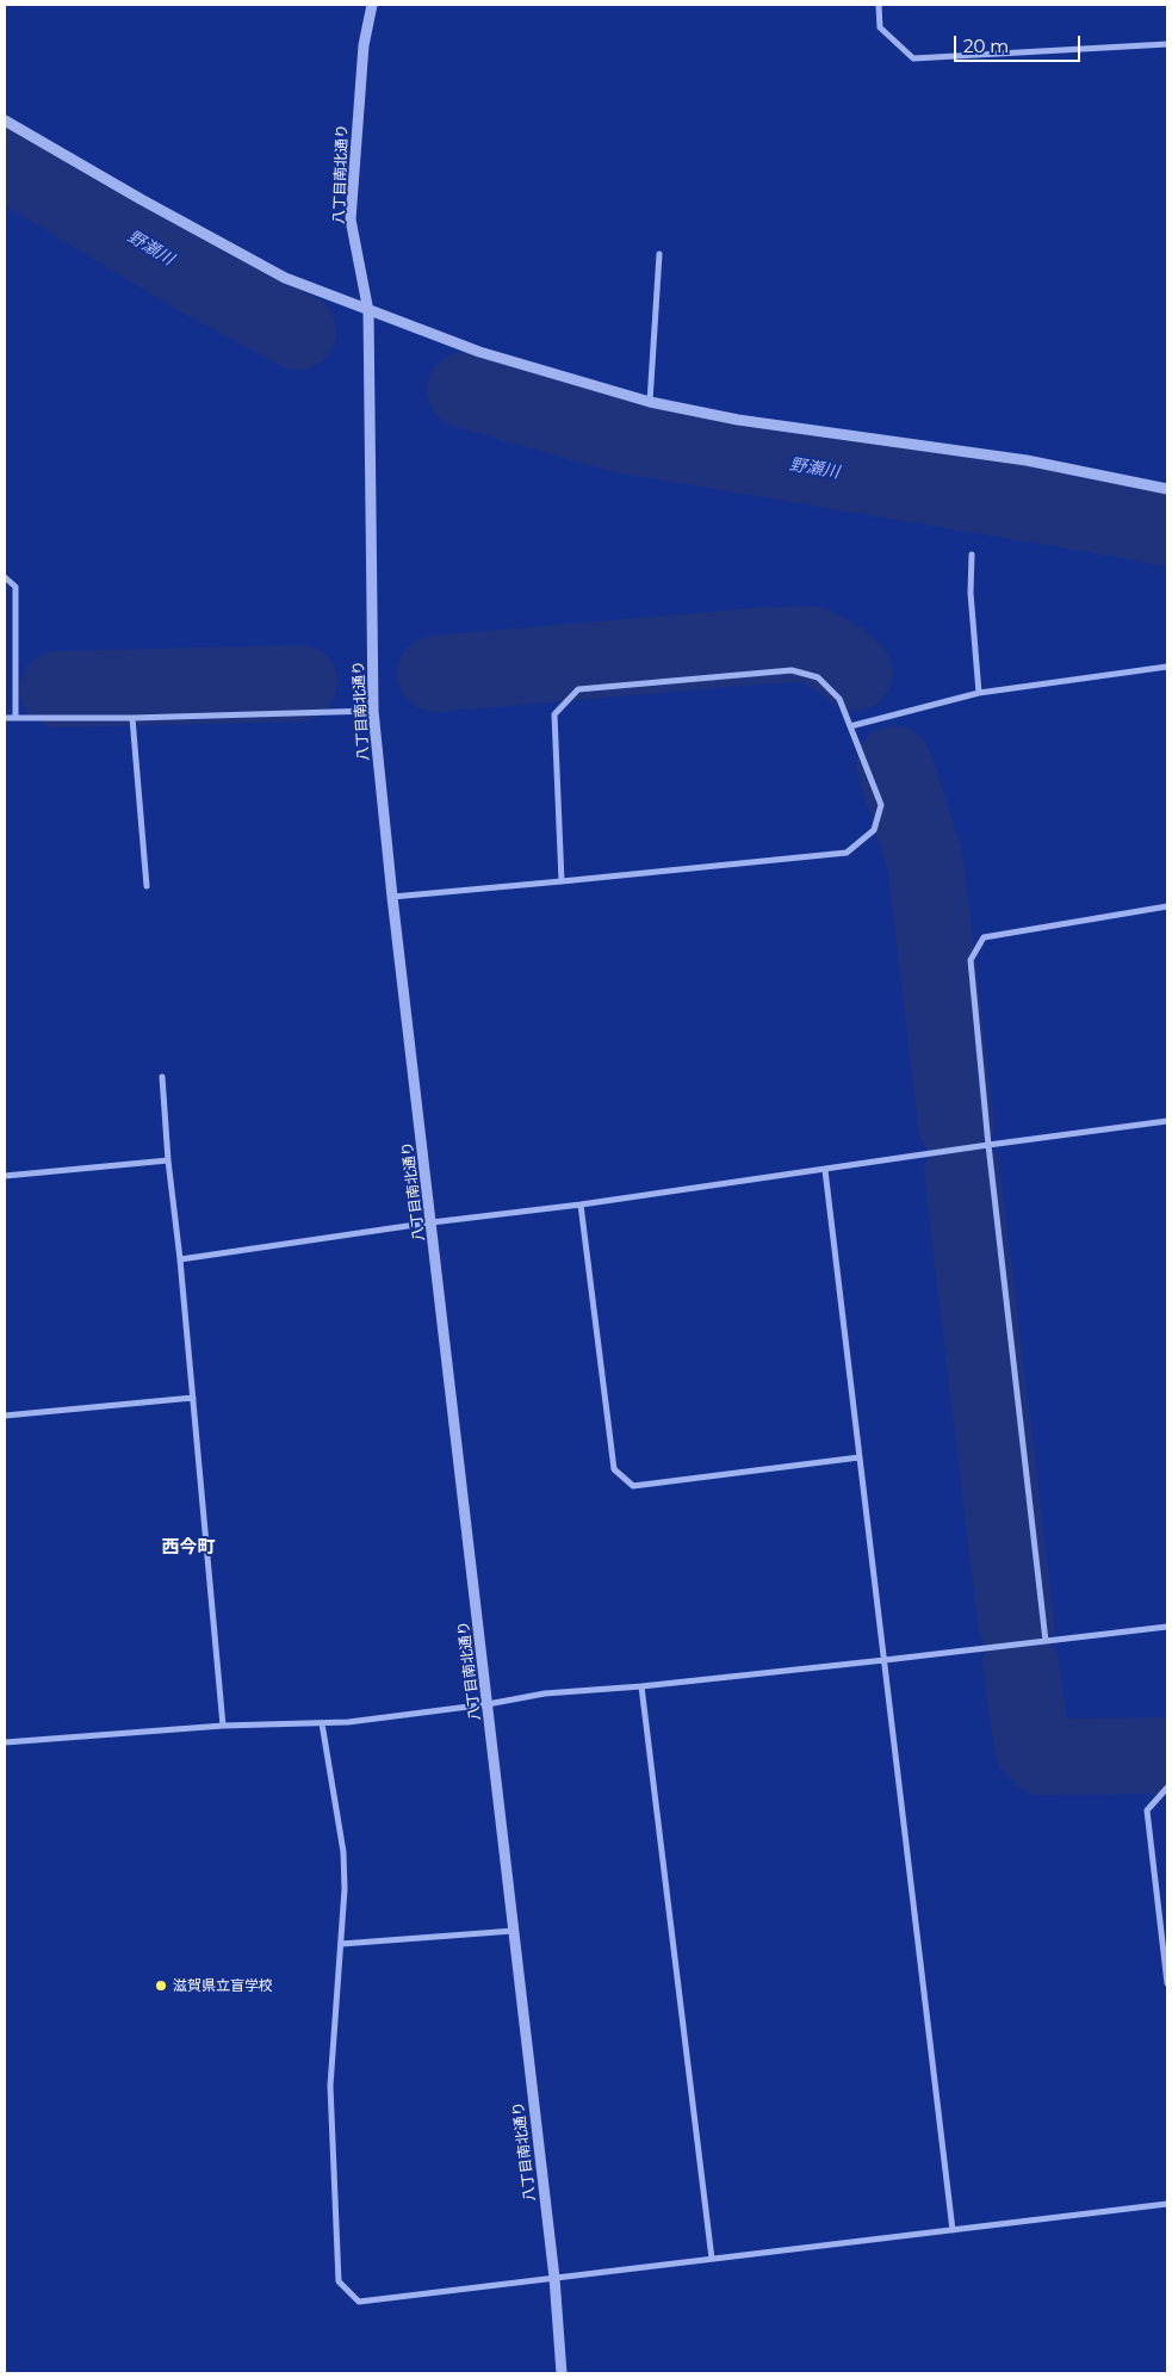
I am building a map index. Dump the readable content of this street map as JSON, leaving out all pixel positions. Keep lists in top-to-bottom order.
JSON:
{
  "streets": {
    "street": ["八丁目南北通り"]
  },
  "districts": ["西今町"],
  "water": ["野瀬川"],
  "places": ["滋賀県立盲学校"],
  "scale_bar": "20 m"
}
